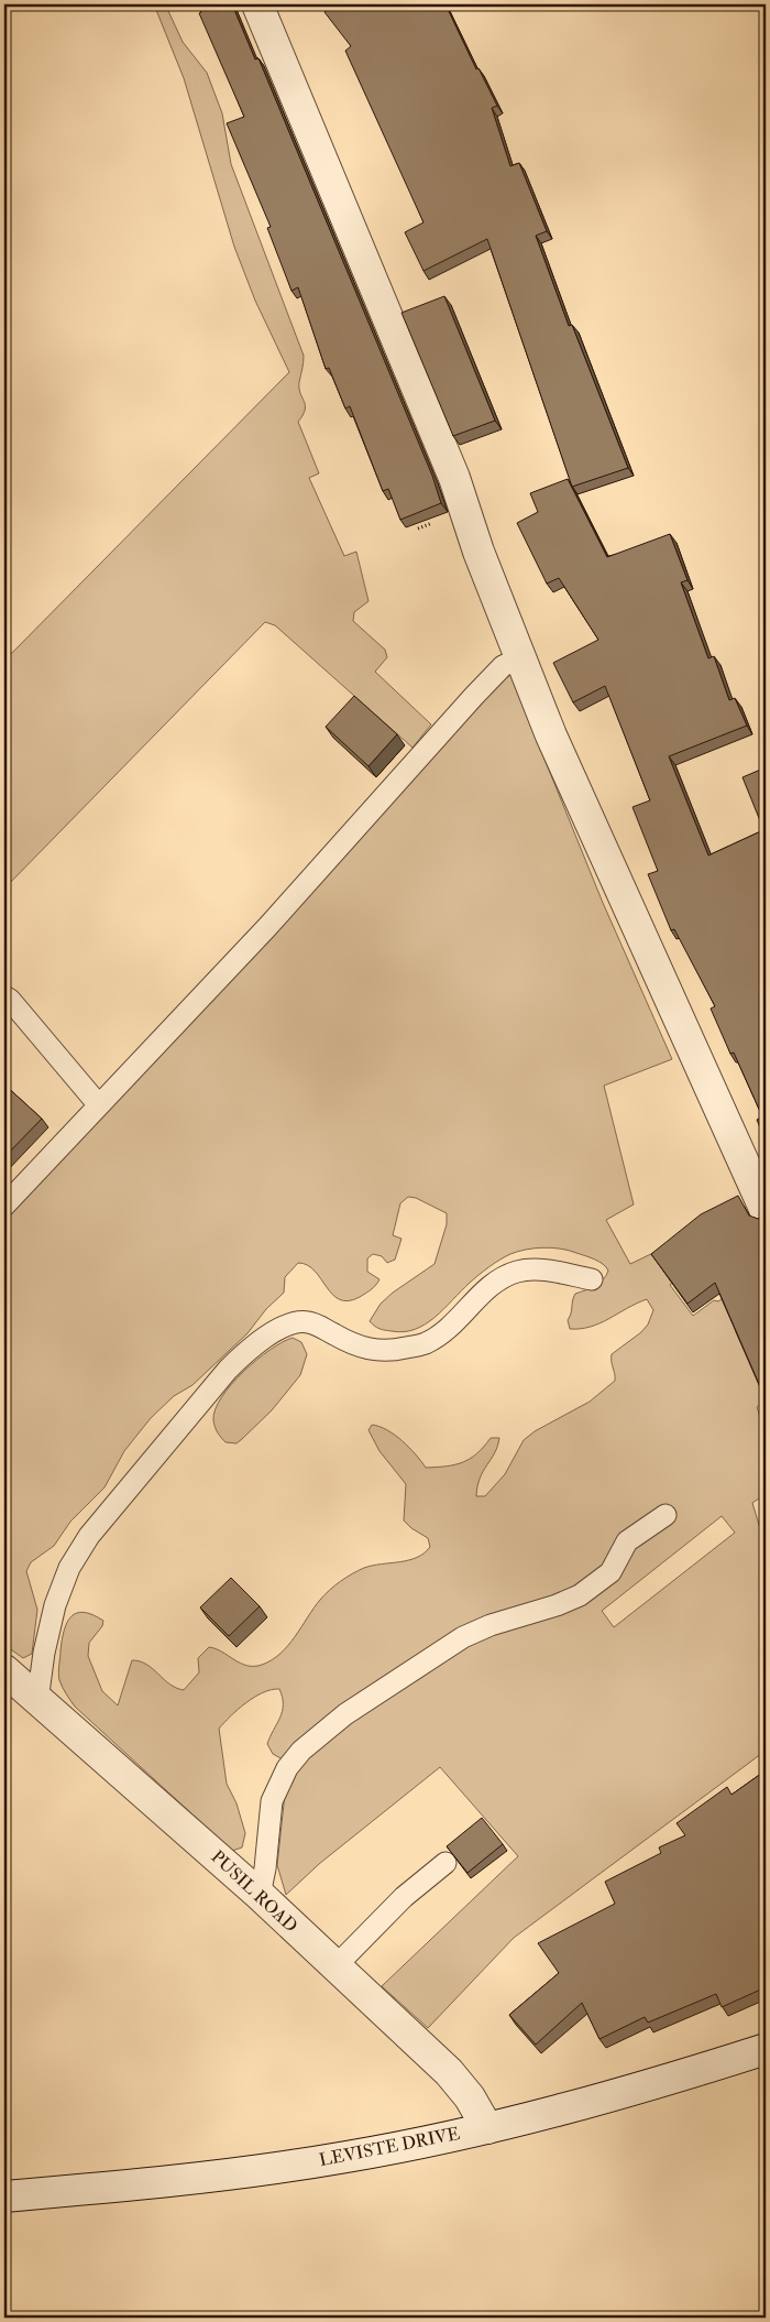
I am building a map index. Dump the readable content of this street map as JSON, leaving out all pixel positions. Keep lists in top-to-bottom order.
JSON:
{
  "streets": {
    "street": ["PUSIL ROAD", "LEVISTE DRIVE"]
  },
  "crossings": [
    ["PUSIL ROAD", "LEVISTE DRIVE"]
  ]
}
